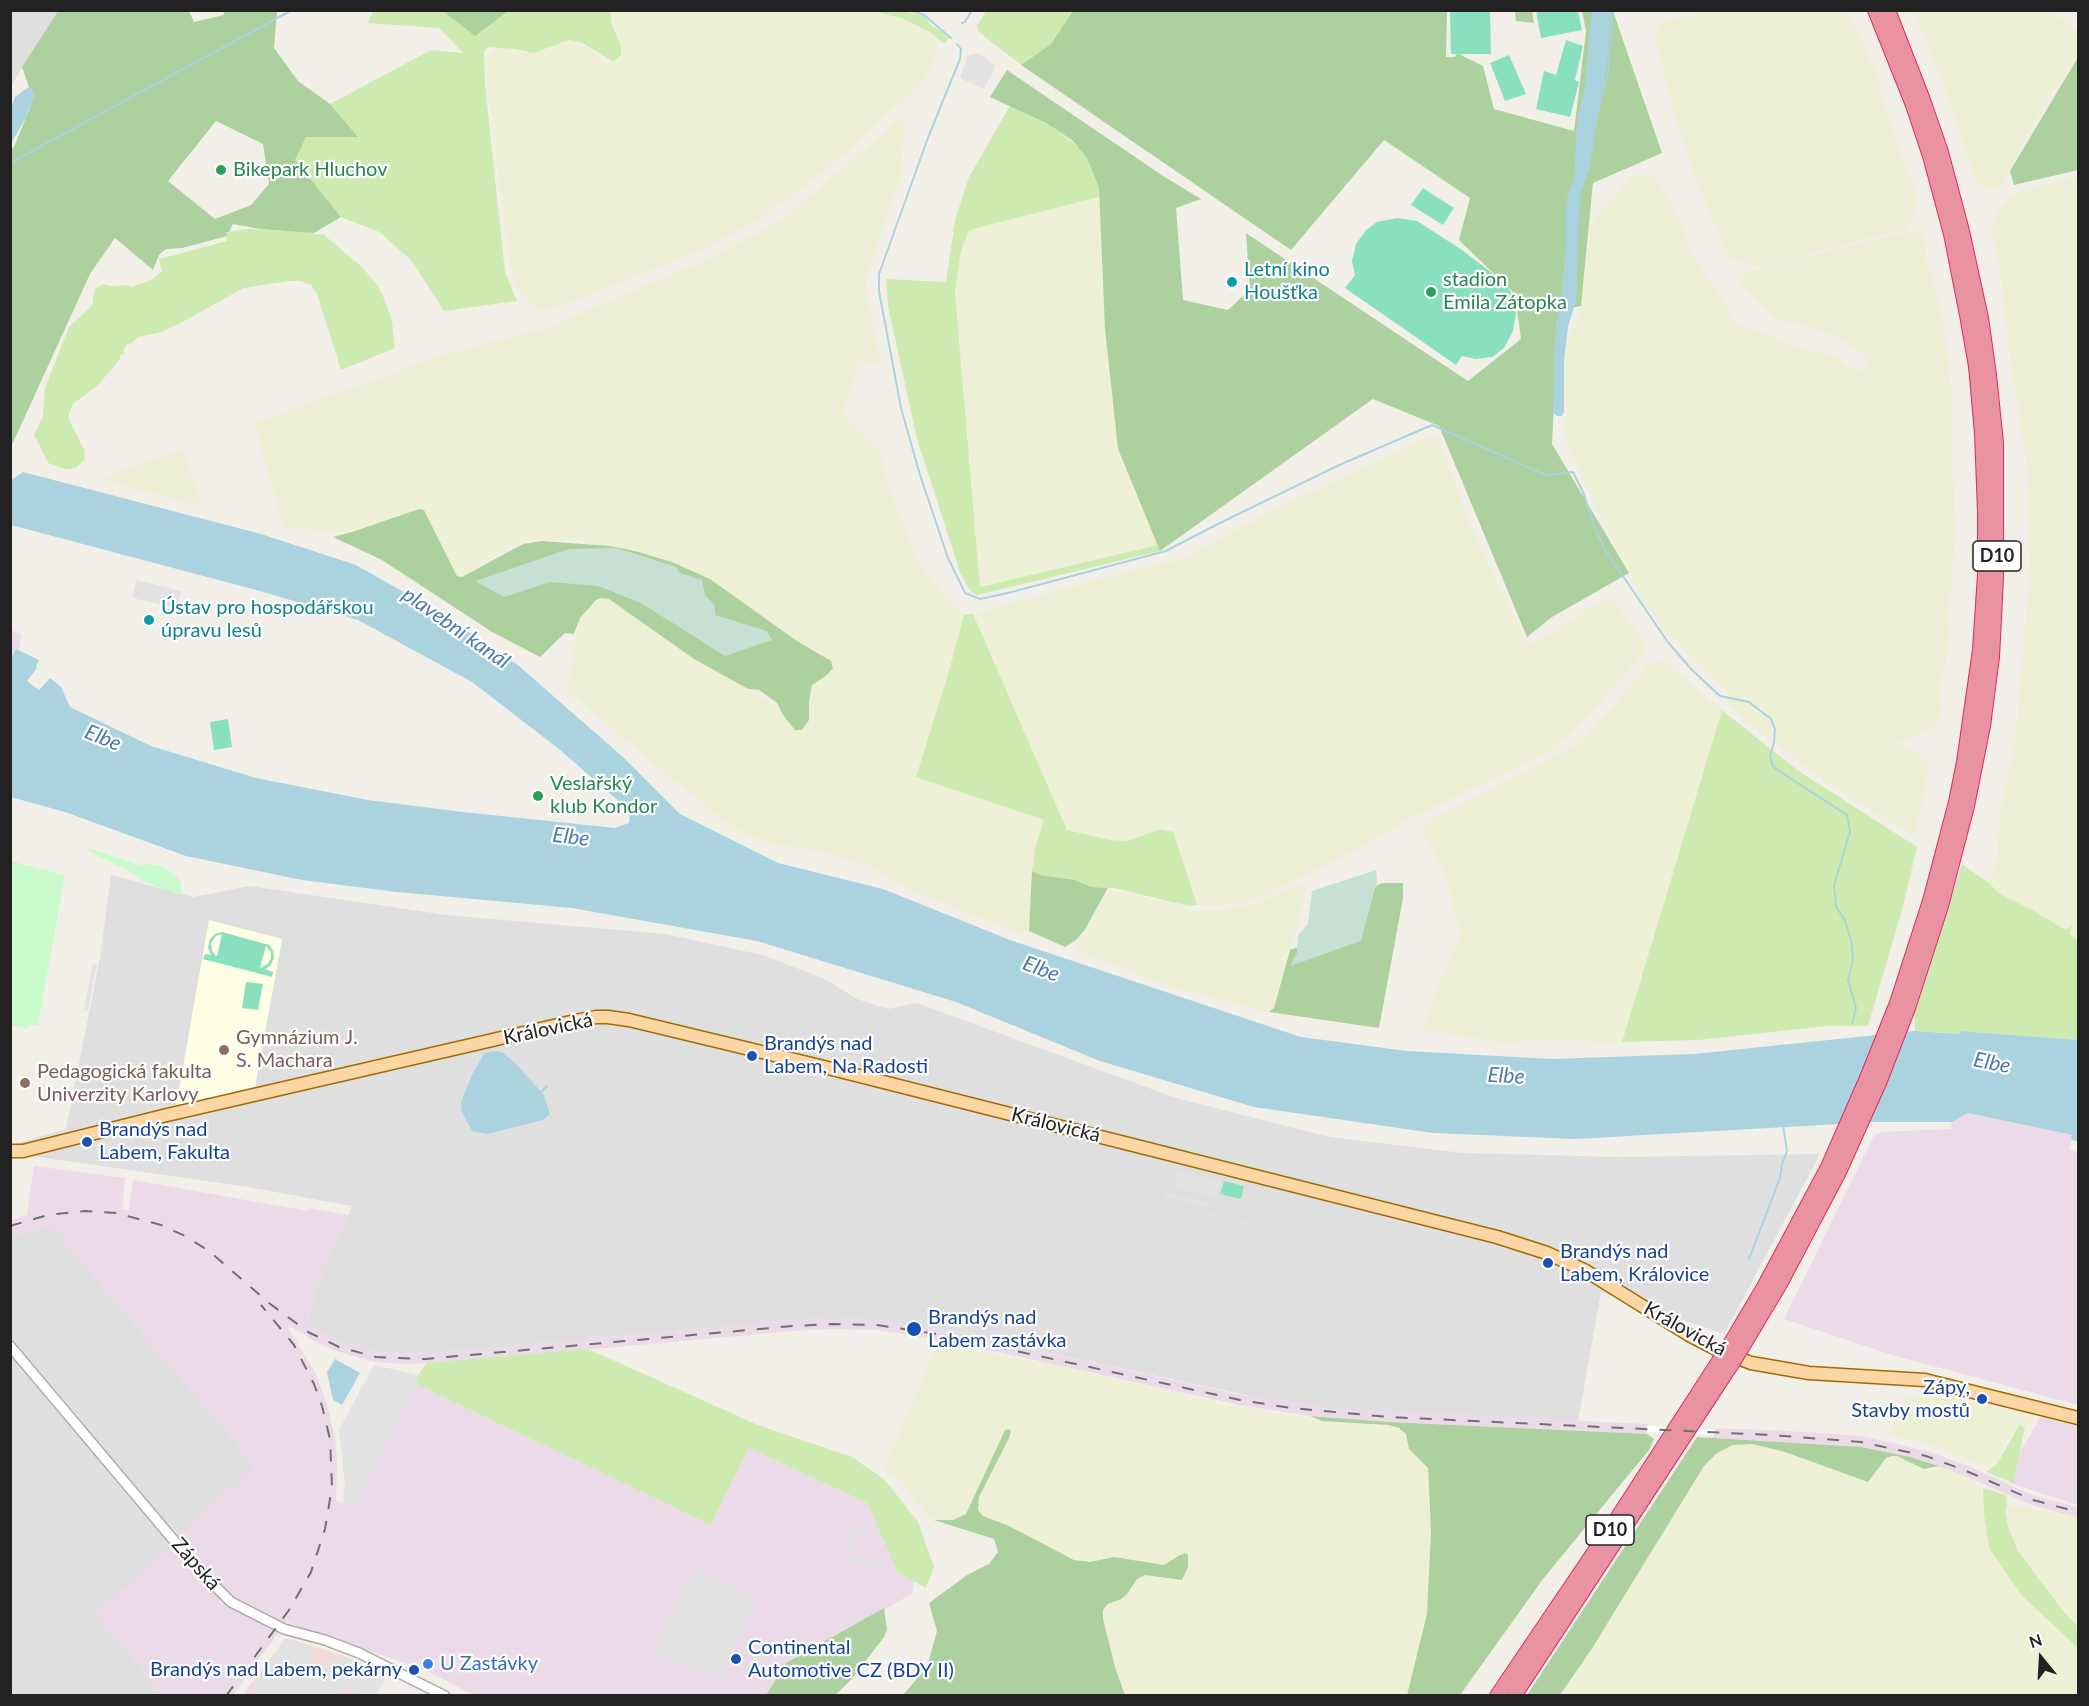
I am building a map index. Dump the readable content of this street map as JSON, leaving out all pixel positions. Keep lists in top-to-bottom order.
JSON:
{
  "streets": {
    "highway": ["D10"],
    "main road": ["Královická"],
    "street": ["Zápská"]
  },
  "water": ["plavební kanál", "Elbe"],
  "places": [
    "Bikepark Hluchov",
    "Letní kino Houšťka",
    "stadion Emila Zátopka",
    "Ústav pro hospodářskou úpravu lesů",
    "Veslařský klub Kondor",
    "Gymnázium J. S. Machara",
    "Brandýs nad Labem, Na Radosti",
    "Pedagogická fakulta Univerzity Karlovy",
    "Brandýs nad Labem, Fakulta",
    "Brandýs nad Labem, Královice",
    "Brandýs nad Labem zastávka",
    "Zápy, Stavby mostů",
    "Continental Automotive CZ (BDY II)",
    "U Zastávky",
    "Brandýs nad Labem, pekárny"
  ],
  "north": "top"
}
